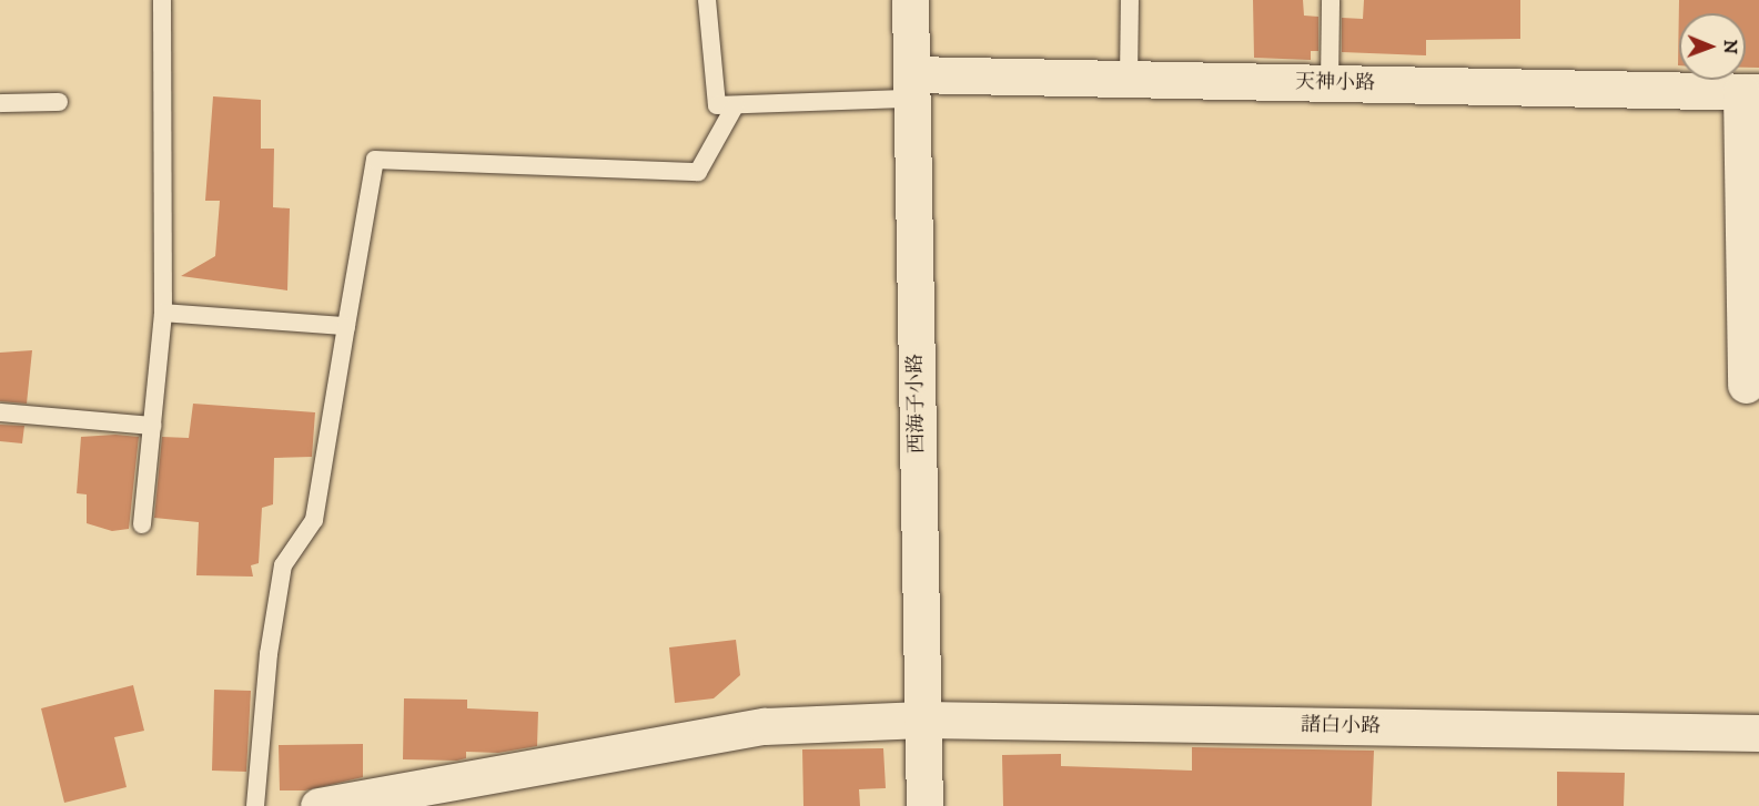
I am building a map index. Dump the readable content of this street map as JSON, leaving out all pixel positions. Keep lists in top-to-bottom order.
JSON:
{
  "streets": {
    "street": ["天神小路", "西海子小路", "諸白小路"]
  },
  "crossings": [
    ["天神小路", "西海子小路"],
    ["西海子小路", "諸白小路"]
  ],
  "north": "right"
}
